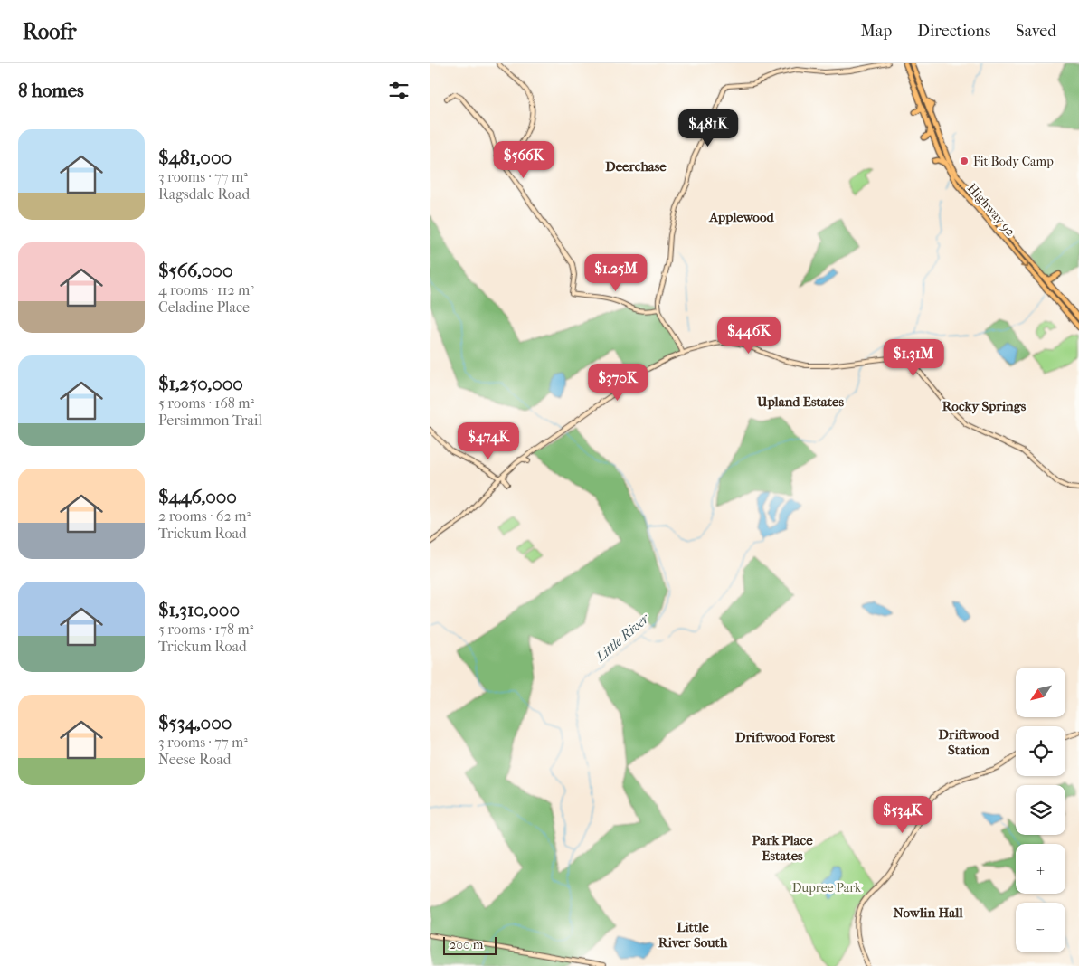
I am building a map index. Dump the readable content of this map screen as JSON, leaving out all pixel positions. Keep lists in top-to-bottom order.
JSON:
{
  "streets": {
    "main road": ["Highway 92"]
  },
  "districts": [
    "Deerchase",
    "Applewood",
    "Upland Estates",
    "Rocky Springs",
    "Driftwood Station",
    "Driftwood Forest",
    "Park Place Estates",
    "Nowlin Hall",
    "Little River South"
  ],
  "water": ["Little River"],
  "parks": ["Dupree Park"],
  "places": ["Fit Body Camp"],
  "scale_bar": "200 m",
  "north": "bottom left",
  "page": {
    "header": "Roofr",
    "nav": ["Map", "Directions", "Saved"],
    "heading": "8 homes",
    "price": [
      "$481K",
      "$566K",
      "$1.25M",
      "$446K",
      "$1.31M",
      "$370K",
      "$474K",
      "$534K"
    ],
    "list": [
      {
        "name": "$481,000",
        "note": "3 rooms · 77 m² · Ragsdale Road"
      },
      {
        "name": "$566,000",
        "note": "4 rooms · 112 m² · Celadine Place"
      },
      {
        "name": "$1,250,000",
        "note": "5 rooms · 168 m² · Persimmon Trail"
      },
      {
        "name": "$446,000",
        "note": "2 rooms · 62 m² · Trickum Road"
      },
      {
        "name": "$1,310,000",
        "note": "5 rooms · 178 m² · Trickum Road"
      },
      {
        "name": "$534,000",
        "note": "3 rooms · 77 m² · Neese Road"
      }
    ],
    "map_buttons": ["+", "−"],
    "scale": "200 m"
  }
}
